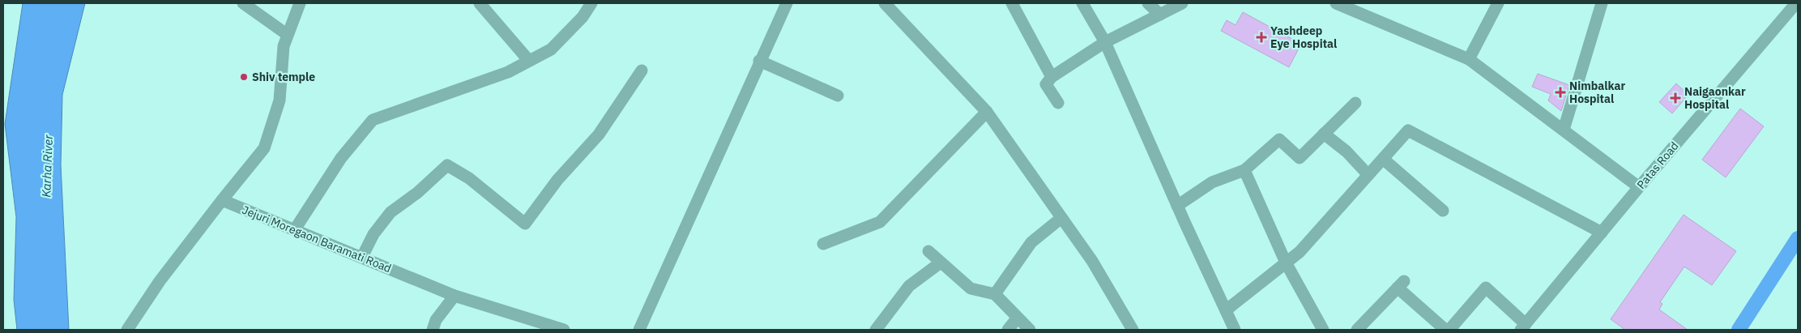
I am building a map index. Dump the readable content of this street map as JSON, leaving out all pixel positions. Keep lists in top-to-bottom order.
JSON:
{
  "streets": {
    "street": ["Patas Road", "Jejuri Moregaon Baramati Road"]
  },
  "water": ["Karha River"],
  "places": {
    "health": ["Yashdeep Eye Hospital", "Nimbalkar Hospital", "Naigaonkar Hospital"],
    "other": ["Shiv temple"]
  }
}
